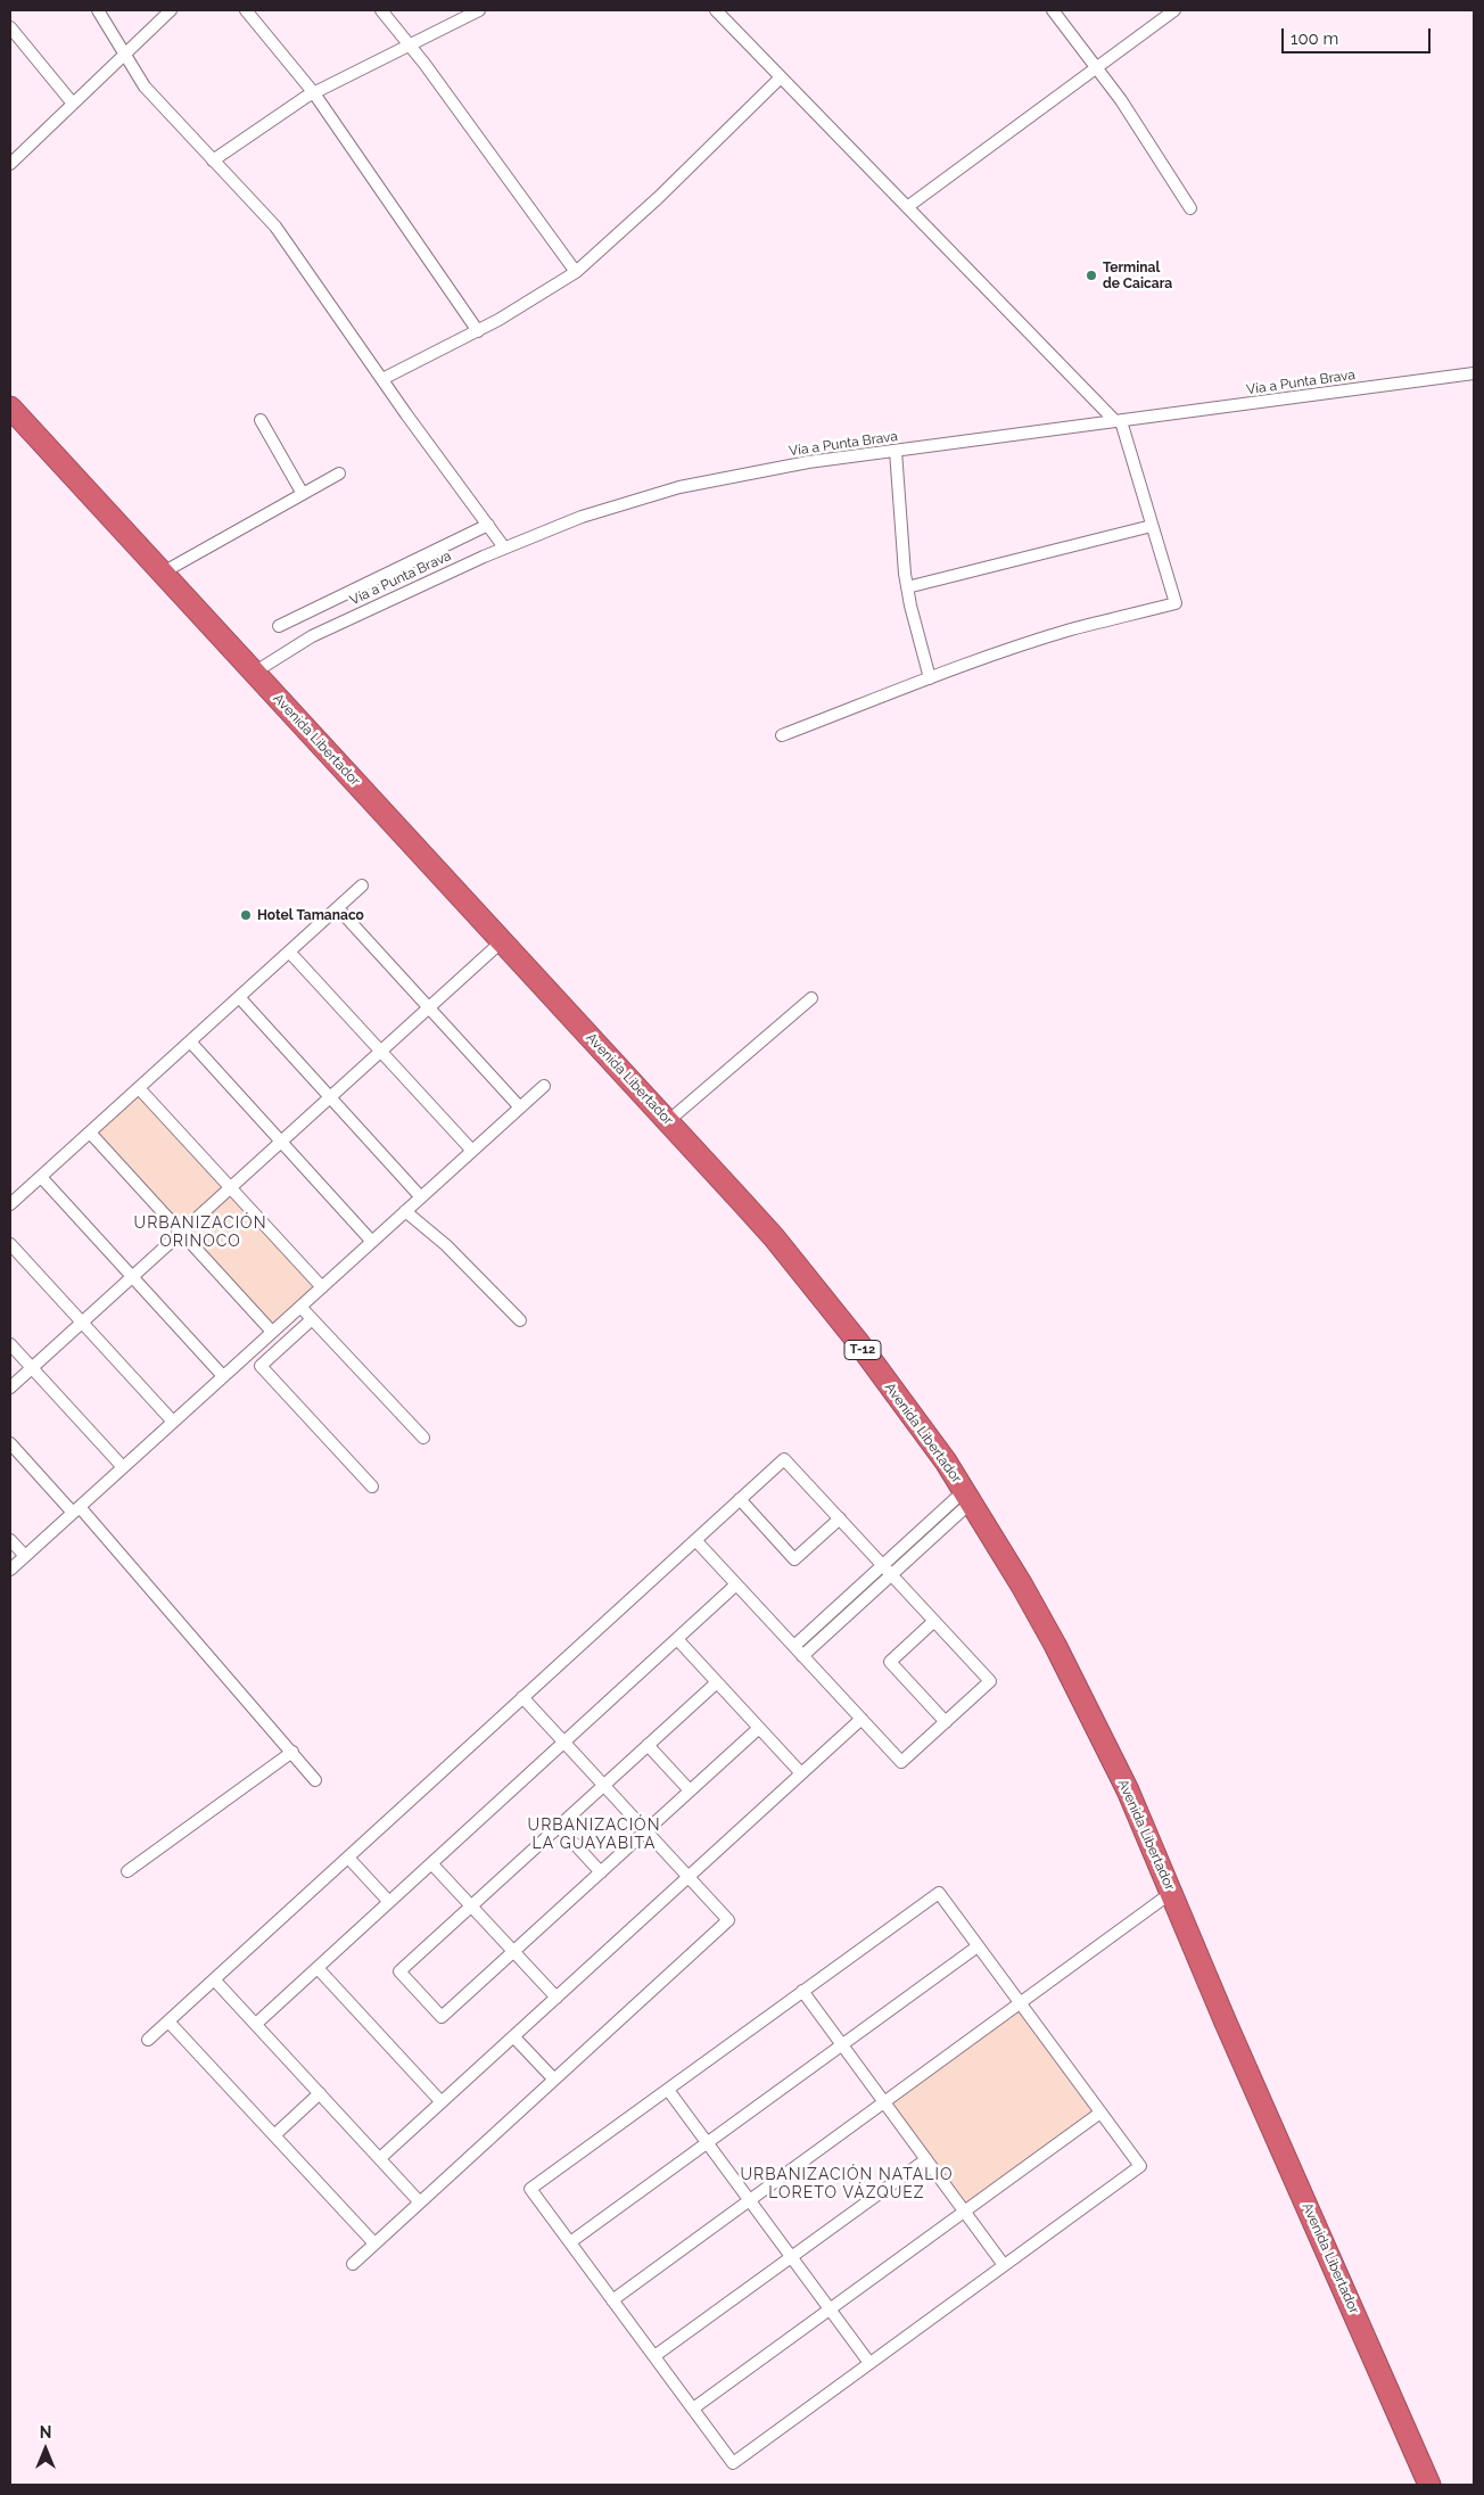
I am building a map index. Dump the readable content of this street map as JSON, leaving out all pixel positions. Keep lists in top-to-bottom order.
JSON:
{
  "streets": {
    "highway": ["Avenida Libertador", "T-12"],
    "street": ["Vía a Punta Brava"]
  },
  "crossings": [
    ["Vía a Punta Brava", "Avenida Libertador"]
  ],
  "districts": ["URBANIZACIÓN ORINOCO", "URBANIZACIÓN LA GUAYABITA", "URBANIZACIÓN NATALIO LORETO VÁZQUEZ"],
  "places": ["Terminal de Caicara", "Hotel Tamanaco"],
  "scale_bar": "100 m",
  "north": "top"
}
